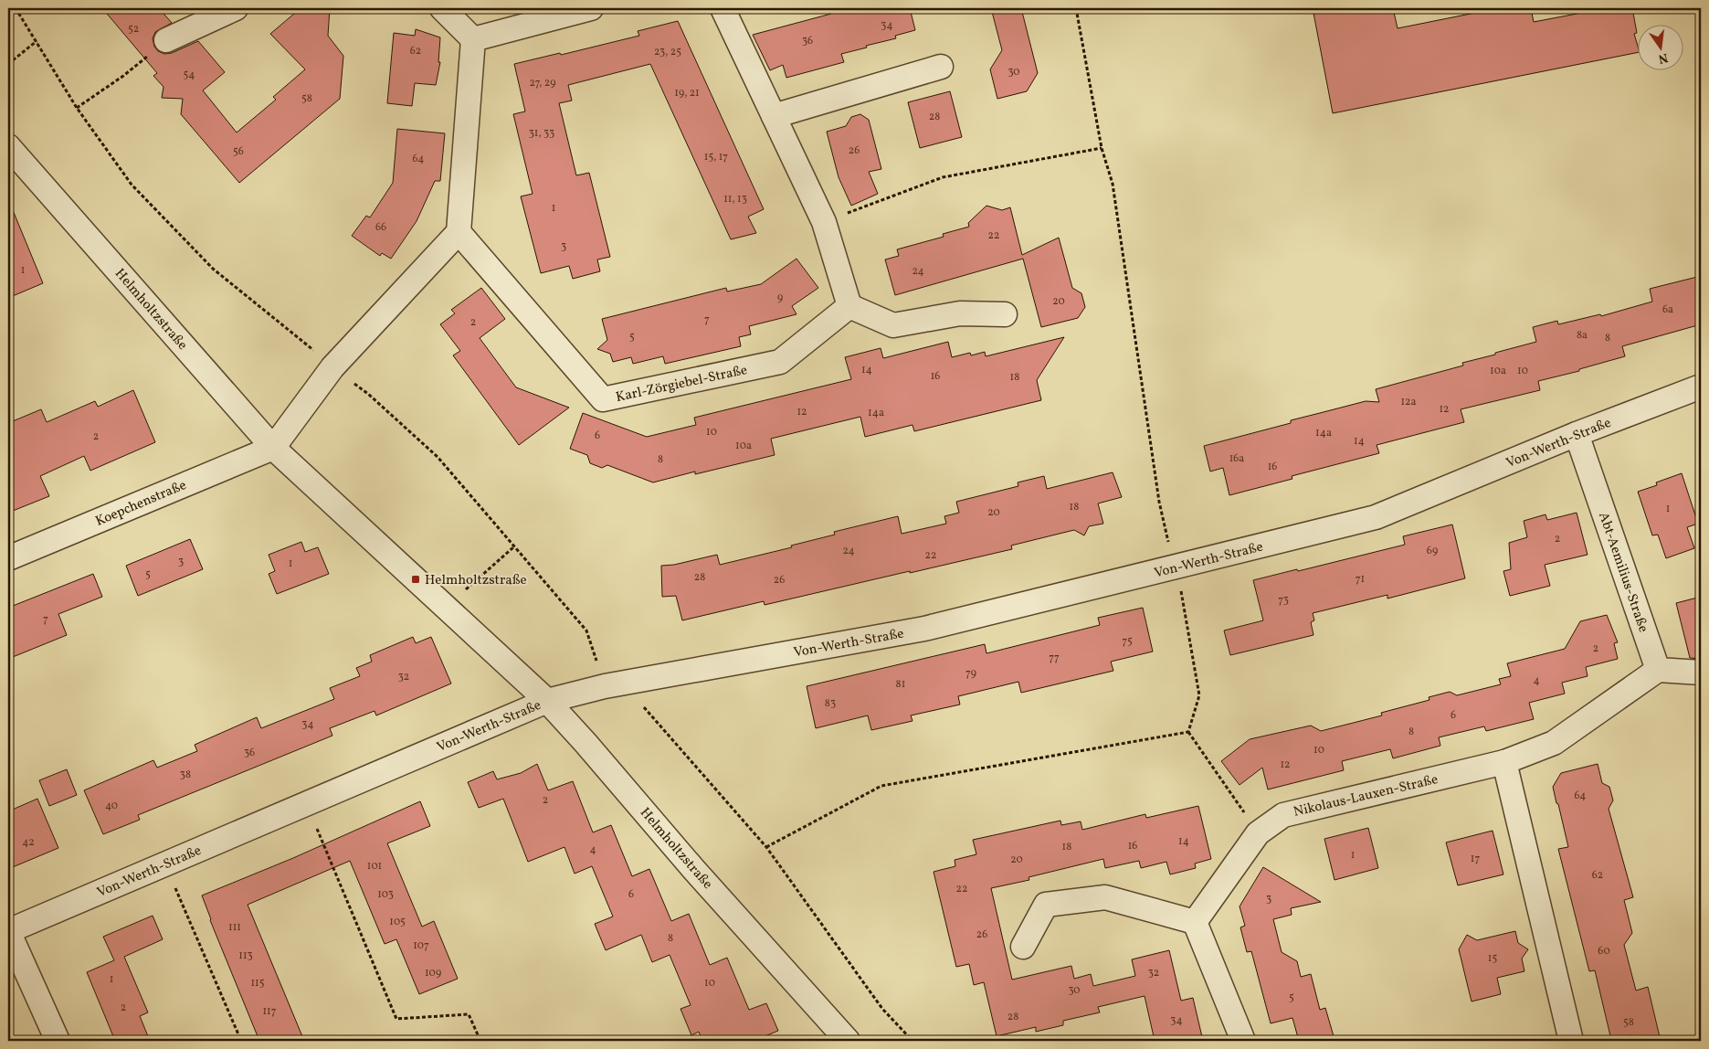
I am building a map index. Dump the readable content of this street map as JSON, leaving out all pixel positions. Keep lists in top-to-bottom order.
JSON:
{
  "streets": {
    "street": [
      "Helmholtzstraße",
      "Karl-Zörgiebel-Straße",
      "Von-Werth-Straße",
      "Koepchenstraße",
      "Abt-Aemilius-Straße",
      "Nikolaus-Lauxen-Straße"
    ]
  },
  "crossings": [
    ["Helmholtzstraße", "Von-Werth-Straße"],
    ["Helmholtzstraße", "Koepchenstraße"],
    ["Von-Werth-Straße", "Abt-Aemilius-Straße"],
    ["Abt-Aemilius-Straße", "Nikolaus-Lauxen-Straße"]
  ],
  "places": {
    "transit": ["Helmholtzstraße"]
  },
  "house_numbers": [
    "34",
    "52",
    "36",
    "62",
    "23, 25",
    "30",
    "54",
    "27, 29",
    "19, 21",
    "58",
    "28",
    "31, 33",
    "26",
    "56",
    "15, 17",
    "64",
    "11, 13",
    "1",
    "66",
    "22",
    "3",
    "1",
    "24",
    "9",
    "20",
    "6a",
    "7",
    "2",
    "8a",
    "5",
    "8",
    "14",
    "10a",
    "10",
    "16",
    "18",
    "12a",
    "12",
    "12",
    "14a",
    "10",
    "14a",
    "6",
    "2",
    "14",
    "10a",
    "16a",
    "8",
    "16",
    "18",
    "1",
    "20",
    "2",
    "24",
    "69",
    "22",
    "3",
    "1",
    "5",
    "28",
    "71",
    "26",
    "73",
    "7",
    "75",
    "2",
    "77",
    "79",
    "32",
    "4",
    "81",
    "83",
    "6",
    "34",
    "8",
    "10",
    "36",
    "12",
    "38",
    "64",
    "2",
    "40",
    "14",
    "42",
    "16",
    "18",
    "4",
    "1",
    "17",
    "20",
    "101",
    "62",
    "22",
    "103",
    "6",
    "3",
    "105",
    "111",
    "26",
    "8",
    "107",
    "60",
    "113",
    "15",
    "109",
    "32",
    "1",
    "115",
    "10",
    "30",
    "5",
    "2",
    "117",
    "28",
    "34",
    "58"
  ],
  "north": "bottom"
}
